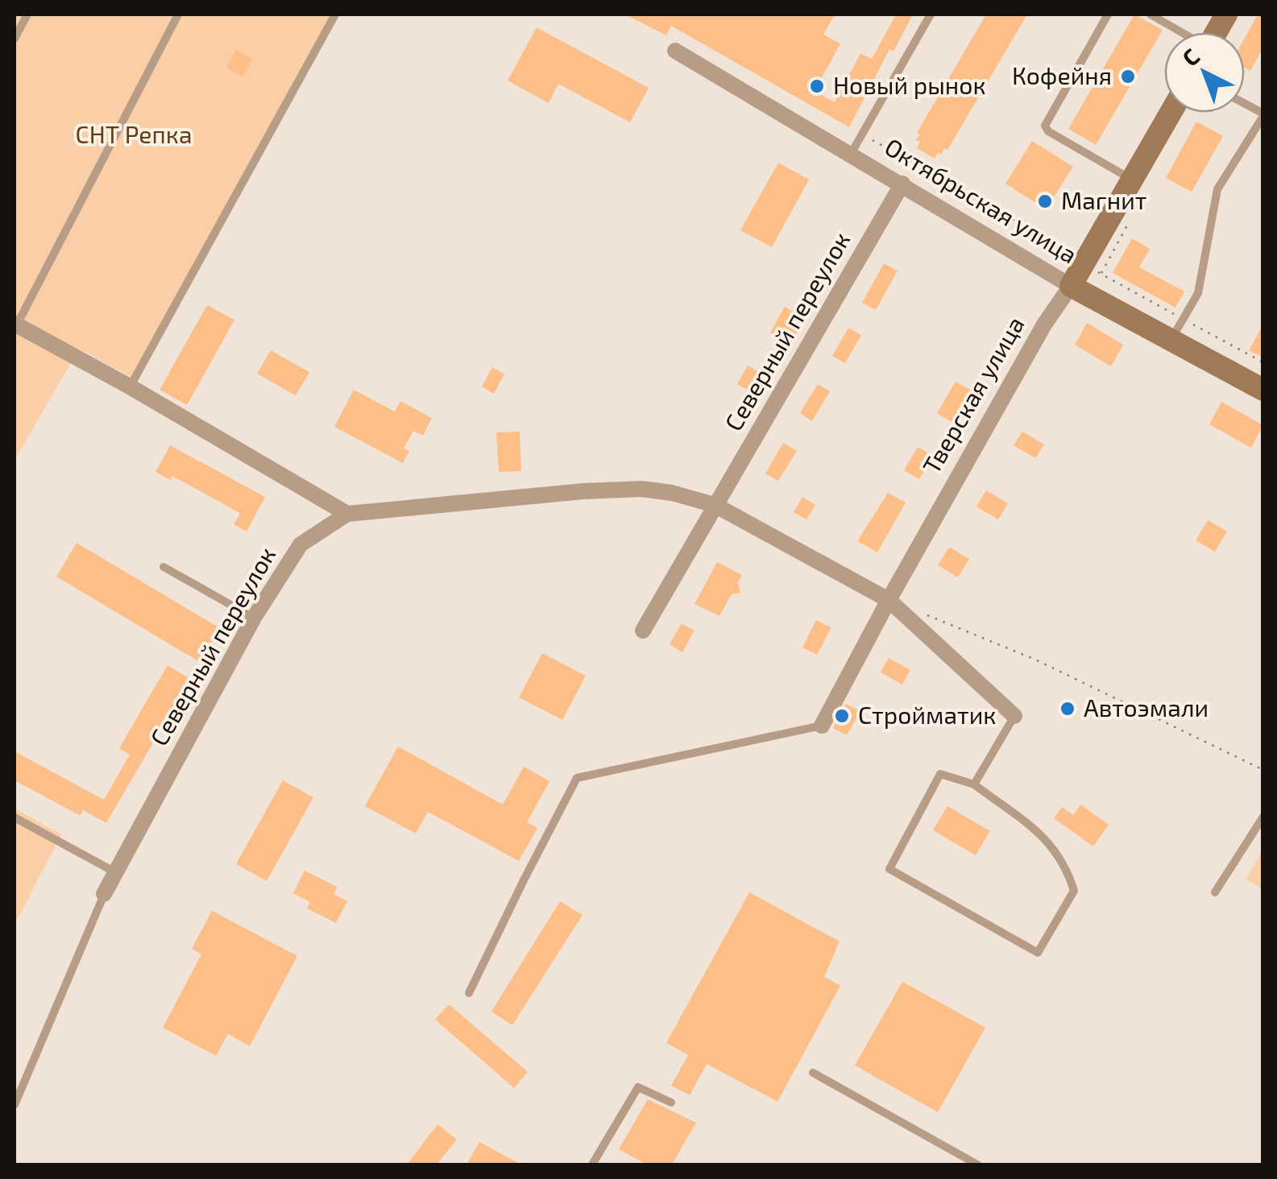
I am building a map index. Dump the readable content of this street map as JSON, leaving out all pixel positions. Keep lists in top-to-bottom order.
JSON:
{
  "streets": {
    "main road": ["Октябрьская улица", "Тверская улица"],
    "street": ["Северный переулок"]
  },
  "crossings": [
    ["Октябрьская улица", "Северный переулок"],
    ["Октябрьская улица", "Тверская улица"]
  ],
  "parks": ["СНТ Репка"],
  "places": [
    "Кофейня",
    "Новый рынок",
    "Магнит",
    "Автоэмали",
    "Стройматик"
  ],
  "north": "top left"
}
